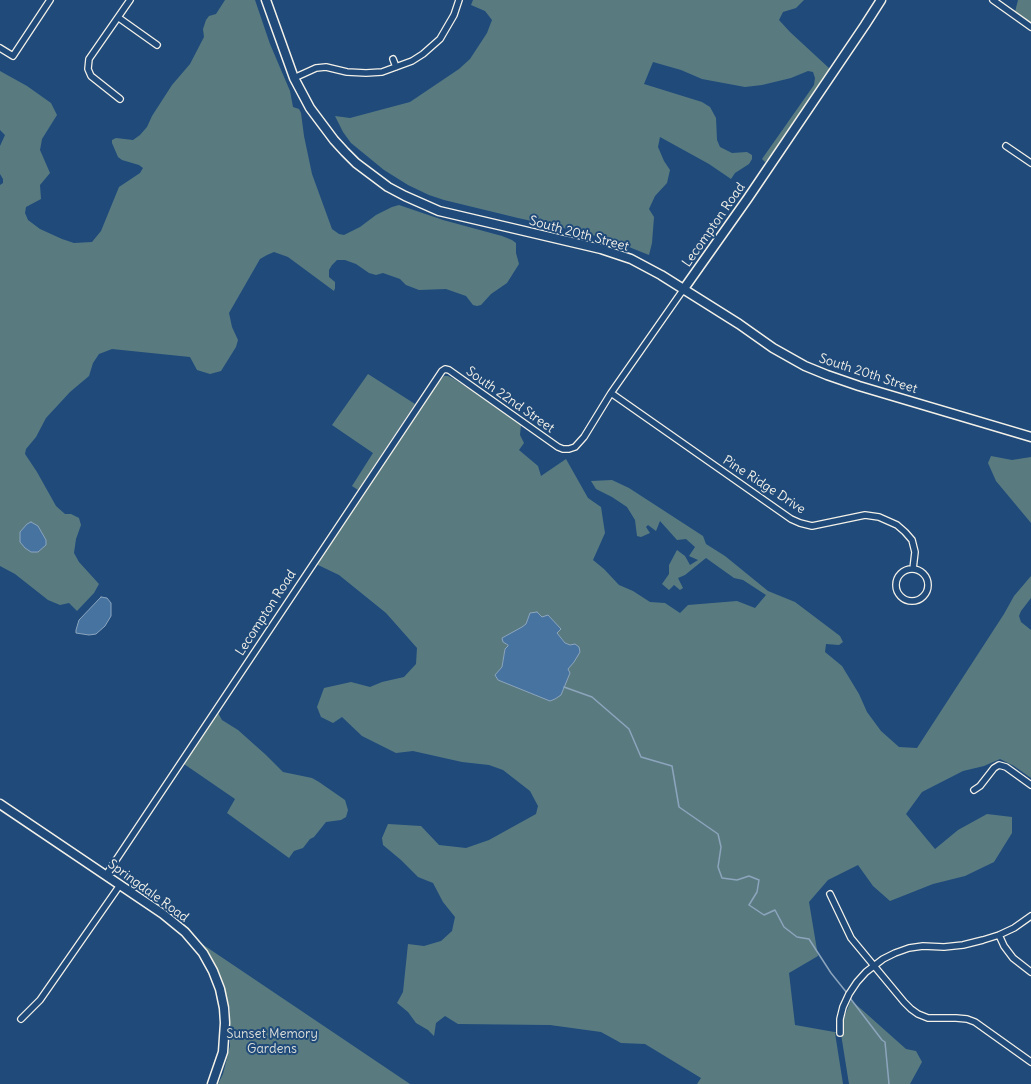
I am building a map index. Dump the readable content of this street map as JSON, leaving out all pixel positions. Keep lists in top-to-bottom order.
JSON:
{
  "streets": {
    "main road": ["Lecompton Road", "South 20th Street", "Springdale Road"],
    "street": ["South 22nd Street", "Pine Ridge Drive"]
  },
  "crossings": [
    ["Lecompton Road", "South 20th Street"],
    ["Lecompton Road", "South 22nd Street"],
    ["Lecompton Road", "Pine Ridge Drive"],
    ["Lecompton Road", "Springdale Road"]
  ],
  "parks": ["Sunset Memory Gardens"]
}
